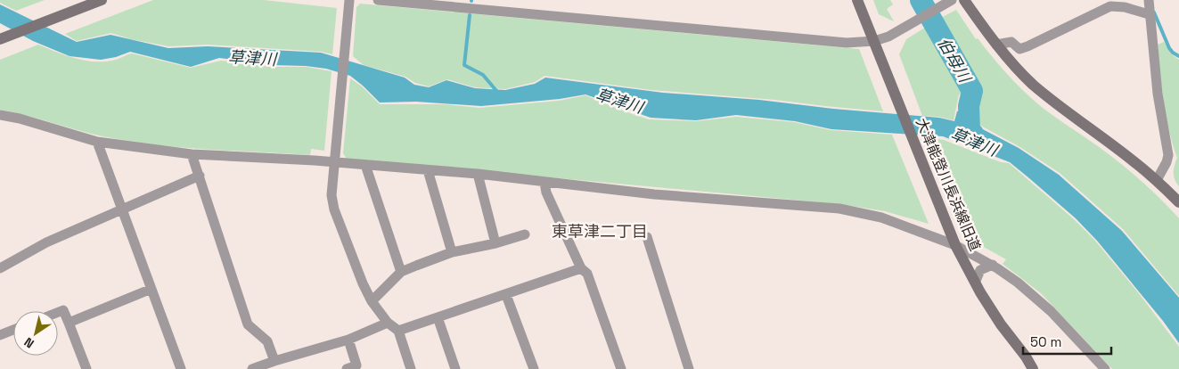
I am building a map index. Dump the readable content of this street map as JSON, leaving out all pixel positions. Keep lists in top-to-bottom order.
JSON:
{
  "streets": {
    "street": ["大津能登川長浜線旧道"]
  },
  "districts": ["東草津二丁目"],
  "water": ["草津川", "伯母川"],
  "scale_bar": "50 m",
  "north": "bottom left"
}
